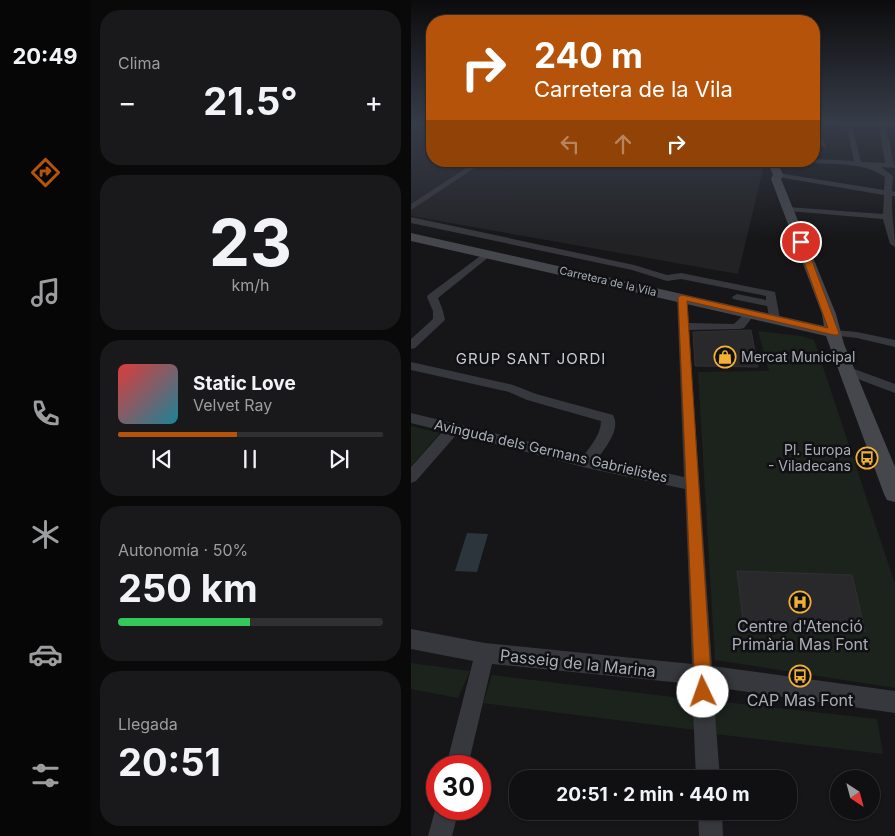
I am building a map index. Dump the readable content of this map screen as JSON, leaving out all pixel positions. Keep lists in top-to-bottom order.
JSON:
{
  "streets": {
    "street": ["Carretera de la Vila", "Avinguda dels Germans Gabrielistes", "Passeig de la Marina"]
  },
  "districts": ["GRUP SANT JORDI"],
  "places": {
    "shop": ["Mercat Municipal"],
    "bus stop": ["Pl. Europa - Viladecans", "CAP Mas Font"],
    "hospital": ["Centre d'Atenció Primària Mas Font"]
  },
  "north": "bottom right",
  "page": {
    "tabs": "20:49",
    "tile": [
      "Clima",
      ["23", "km/h"],
      ["Autonomía · 50%", "250 km"],
      ["Llegada", "20:51"]
    ],
    "turn": ["240 m", "Carretera de la Vila"],
    "heat": ["−", "21.5°", "+"],
    "song": ["Static Love", "Velvet Ray"],
    "limit": "30",
    "trip": "20:51 · 2 min · 440 m"
  }
}
